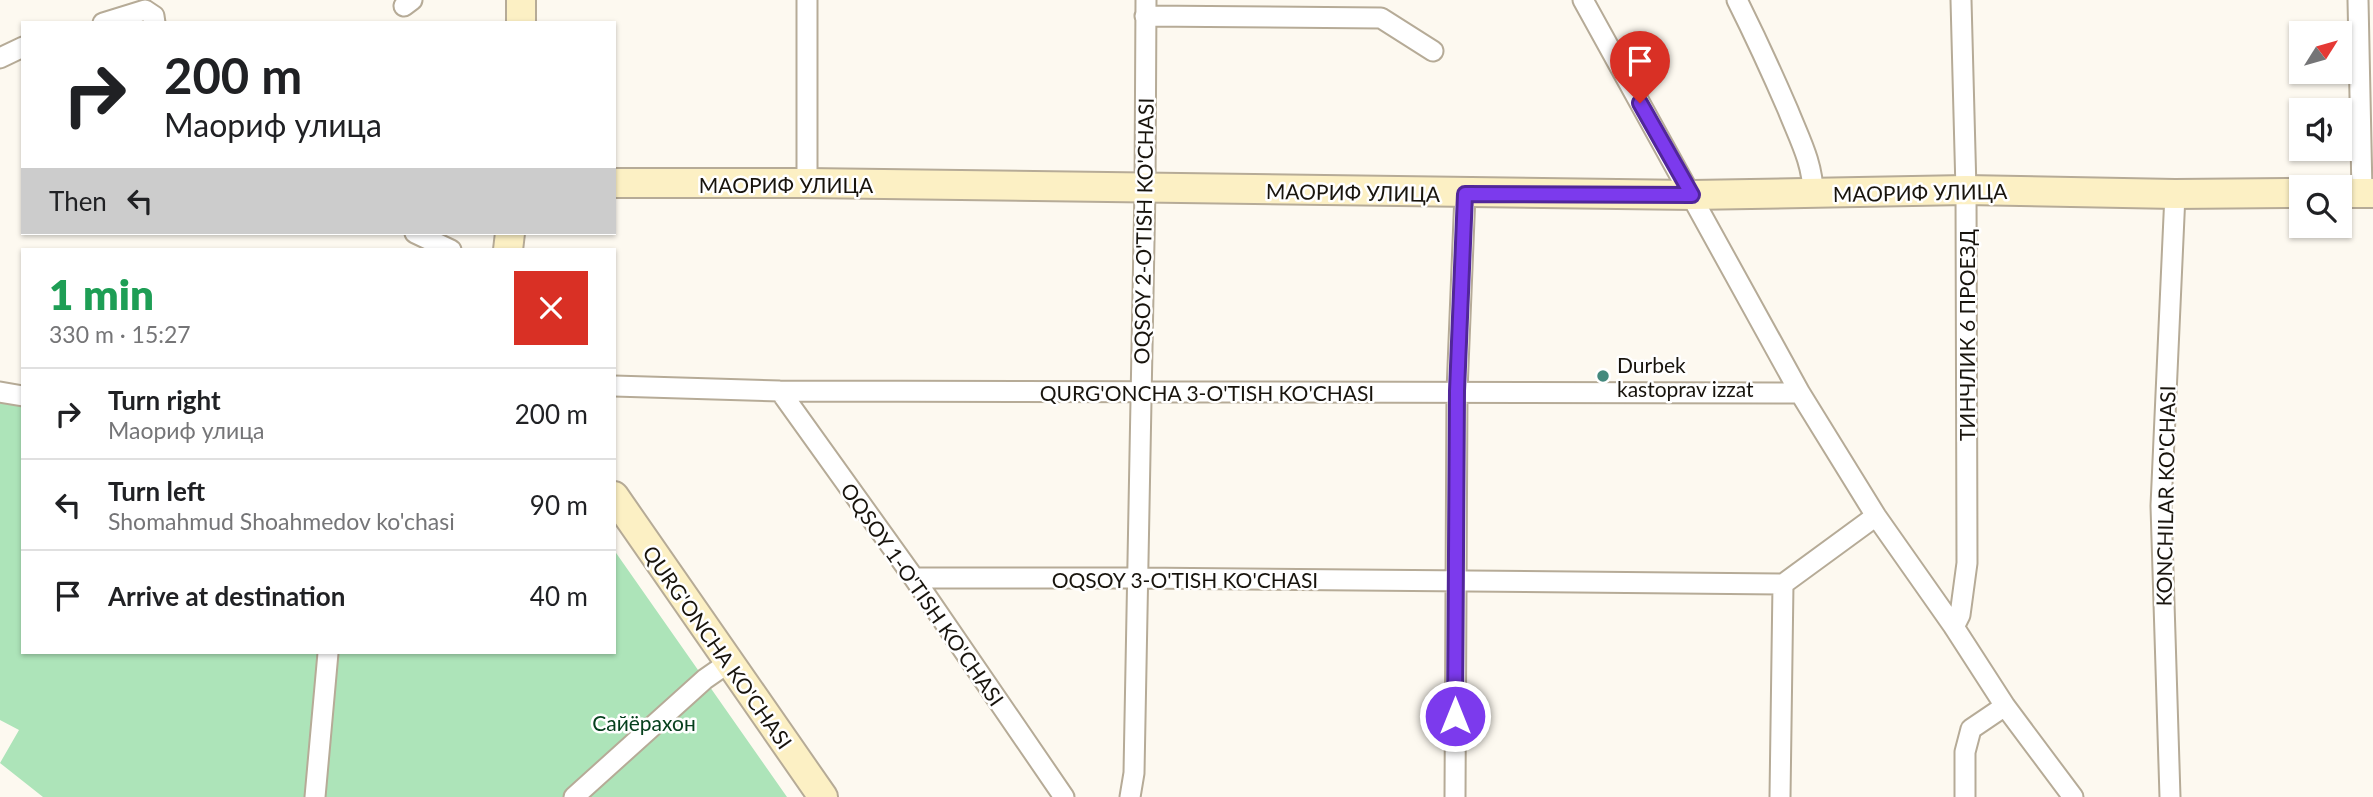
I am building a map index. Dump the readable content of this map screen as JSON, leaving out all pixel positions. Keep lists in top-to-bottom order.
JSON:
{
  "streets": {
    "street": [
      "МАОРИФ УЛИЦА",
      "OQSOY 2-O'TISH KO'CHASI",
      "ТИНЧЛИК 6 ПРОЕЗД",
      "QURG'ONCHA 3-O'TISH KO'CHASI",
      "KONCHILAR KO'CHASI",
      "OQSOY 3-O'TISH KO'CHASI",
      "OQSOY 1-O'TISH KO'CHASI",
      "QURG'ONCHA KO'CHASI"
    ]
  },
  "crossings": [
    ["МАОРИФ УЛИЦА", "OQSOY 2-O'TISH KO'CHASI"],
    ["МАОРИФ УЛИЦА", "ТИНЧЛИК 6 ПРОЕЗД"],
    ["МАОРИФ УЛИЦА", "KONCHILAR KO'CHASI"],
    ["OQSOY 2-O'TISH KO'CHASI", "QURG'ONCHA 3-O'TISH KO'CHASI"],
    ["OQSOY 2-O'TISH KO'CHASI", "OQSOY 3-O'TISH KO'CHASI"],
    ["QURG'ONCHA 3-O'TISH KO'CHASI", "OQSOY 1-O'TISH KO'CHASI"],
    ["OQSOY 3-O'TISH KO'CHASI", "OQSOY 1-O'TISH KO'CHASI"]
  ],
  "parks": ["Сайёрахон"],
  "places": ["Durbek kastoprav izzat"],
  "north": "top right",
  "page": {
    "turn": ["200 m", "Маориф улица"],
    "then": "Then",
    "heading": ["1 min", "330 m · 15:27"],
    "list": [
      {
        "name": "Turn right",
        "note": "Маориф улица",
        "value": "200 m"
      },
      {
        "name": "Turn left",
        "note": "Shomahmud Shoahmedov ko'chasi",
        "value": "90 m"
      },
      {
        "name": "Arrive at destination",
        "value": "40 m"
      }
    ]
  }
}
